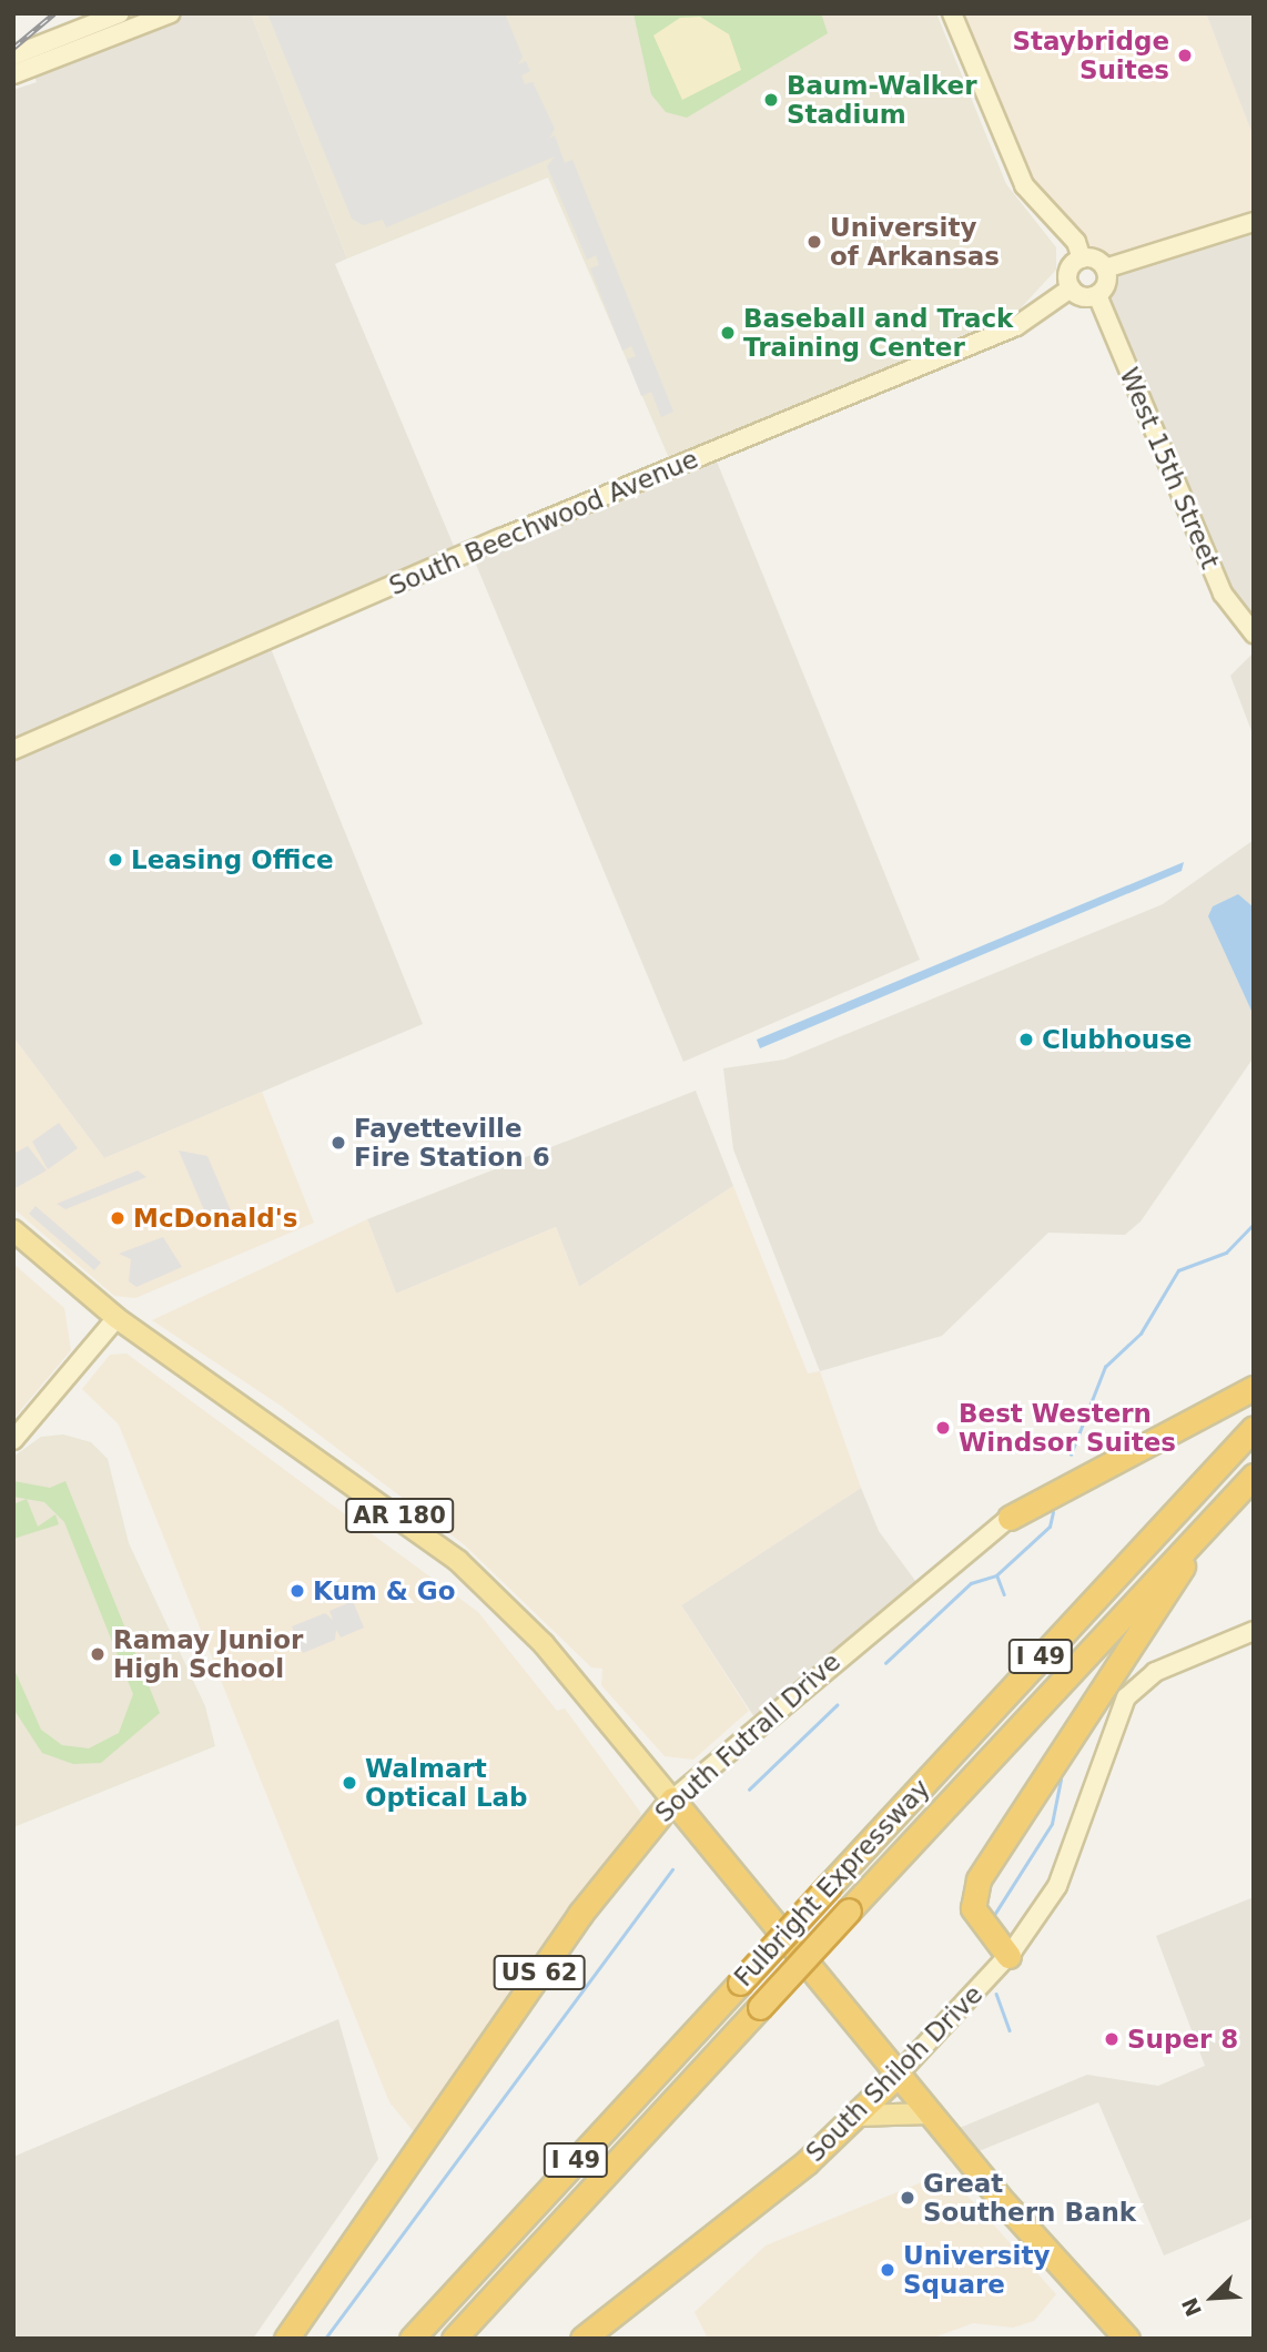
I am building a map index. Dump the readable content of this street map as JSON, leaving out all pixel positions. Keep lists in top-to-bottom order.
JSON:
{
  "streets": {
    "highway": [
      "I 49",
      "South Futrall Drive",
      "Fulbright Expressway",
      "US 62",
      "South Shiloh Drive"
    ],
    "main road": ["AR 180"],
    "street": ["West 15th Street", "South Beechwood Avenue"]
  },
  "crossings": [
    ["West 15th Street", "South Beechwood Avenue"],
    ["AR 180", "South Futrall Drive"]
  ],
  "places": [
    "Staybridge Suites",
    "Baum-Walker Stadium",
    "University of Arkansas",
    "Baseball and Track Training Center",
    "Leasing Office",
    "Clubhouse",
    "Fayetteville Fire Station 6",
    "McDonald's",
    "Best Western Windsor Suites",
    "Kum & Go",
    "Ramay Junior High School",
    "Walmart Optical Lab",
    "Super 8",
    "Great Southern Bank",
    "University Square"
  ],
  "north": "bottom left"
}
